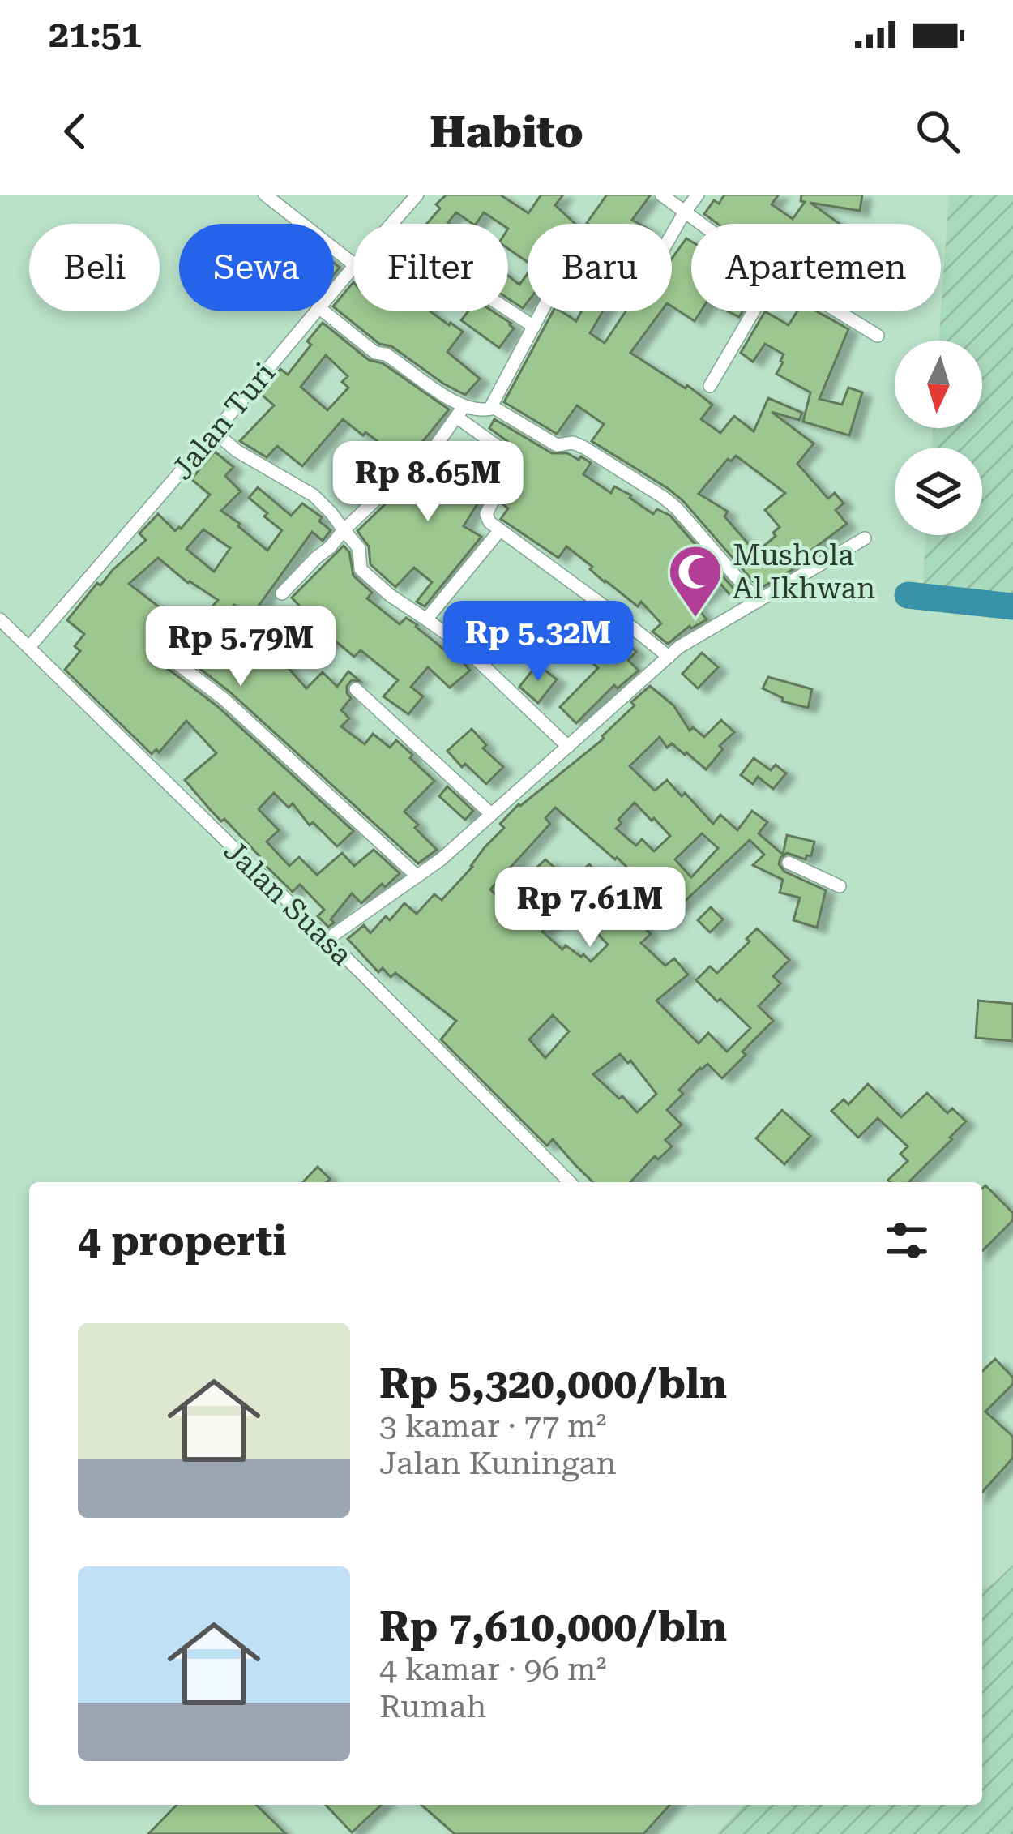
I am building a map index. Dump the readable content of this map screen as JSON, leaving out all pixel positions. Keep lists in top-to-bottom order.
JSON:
{
  "streets": {
    "street": ["Jalan Turi", "Jalan Suasa"]
  },
  "crossings": [
    ["Jalan Turi", "Jalan Suasa"]
  ],
  "places": {
    "mosque": ["Mushola Al Ikhwan"]
  },
  "north": "bottom",
  "page": {
    "status": "21:51",
    "header": "Habito",
    "chip": [
      "Beli",
      "Sewa",
      "Filter",
      "Baru",
      "Apartemen"
    ],
    "price": [
      "Rp 8.65M",
      "Rp 5.32M",
      "Rp 5.79M",
      "Rp 7.61M"
    ],
    "heading": "4 properti",
    "list": [
      {
        "name": "Rp 5,320,000/bln",
        "note": "3 kamar · 77 m² · Jalan Kuningan"
      },
      {
        "name": "Rp 7,610,000/bln",
        "note": "4 kamar · 96 m² · Rumah"
      }
    ]
  }
}
